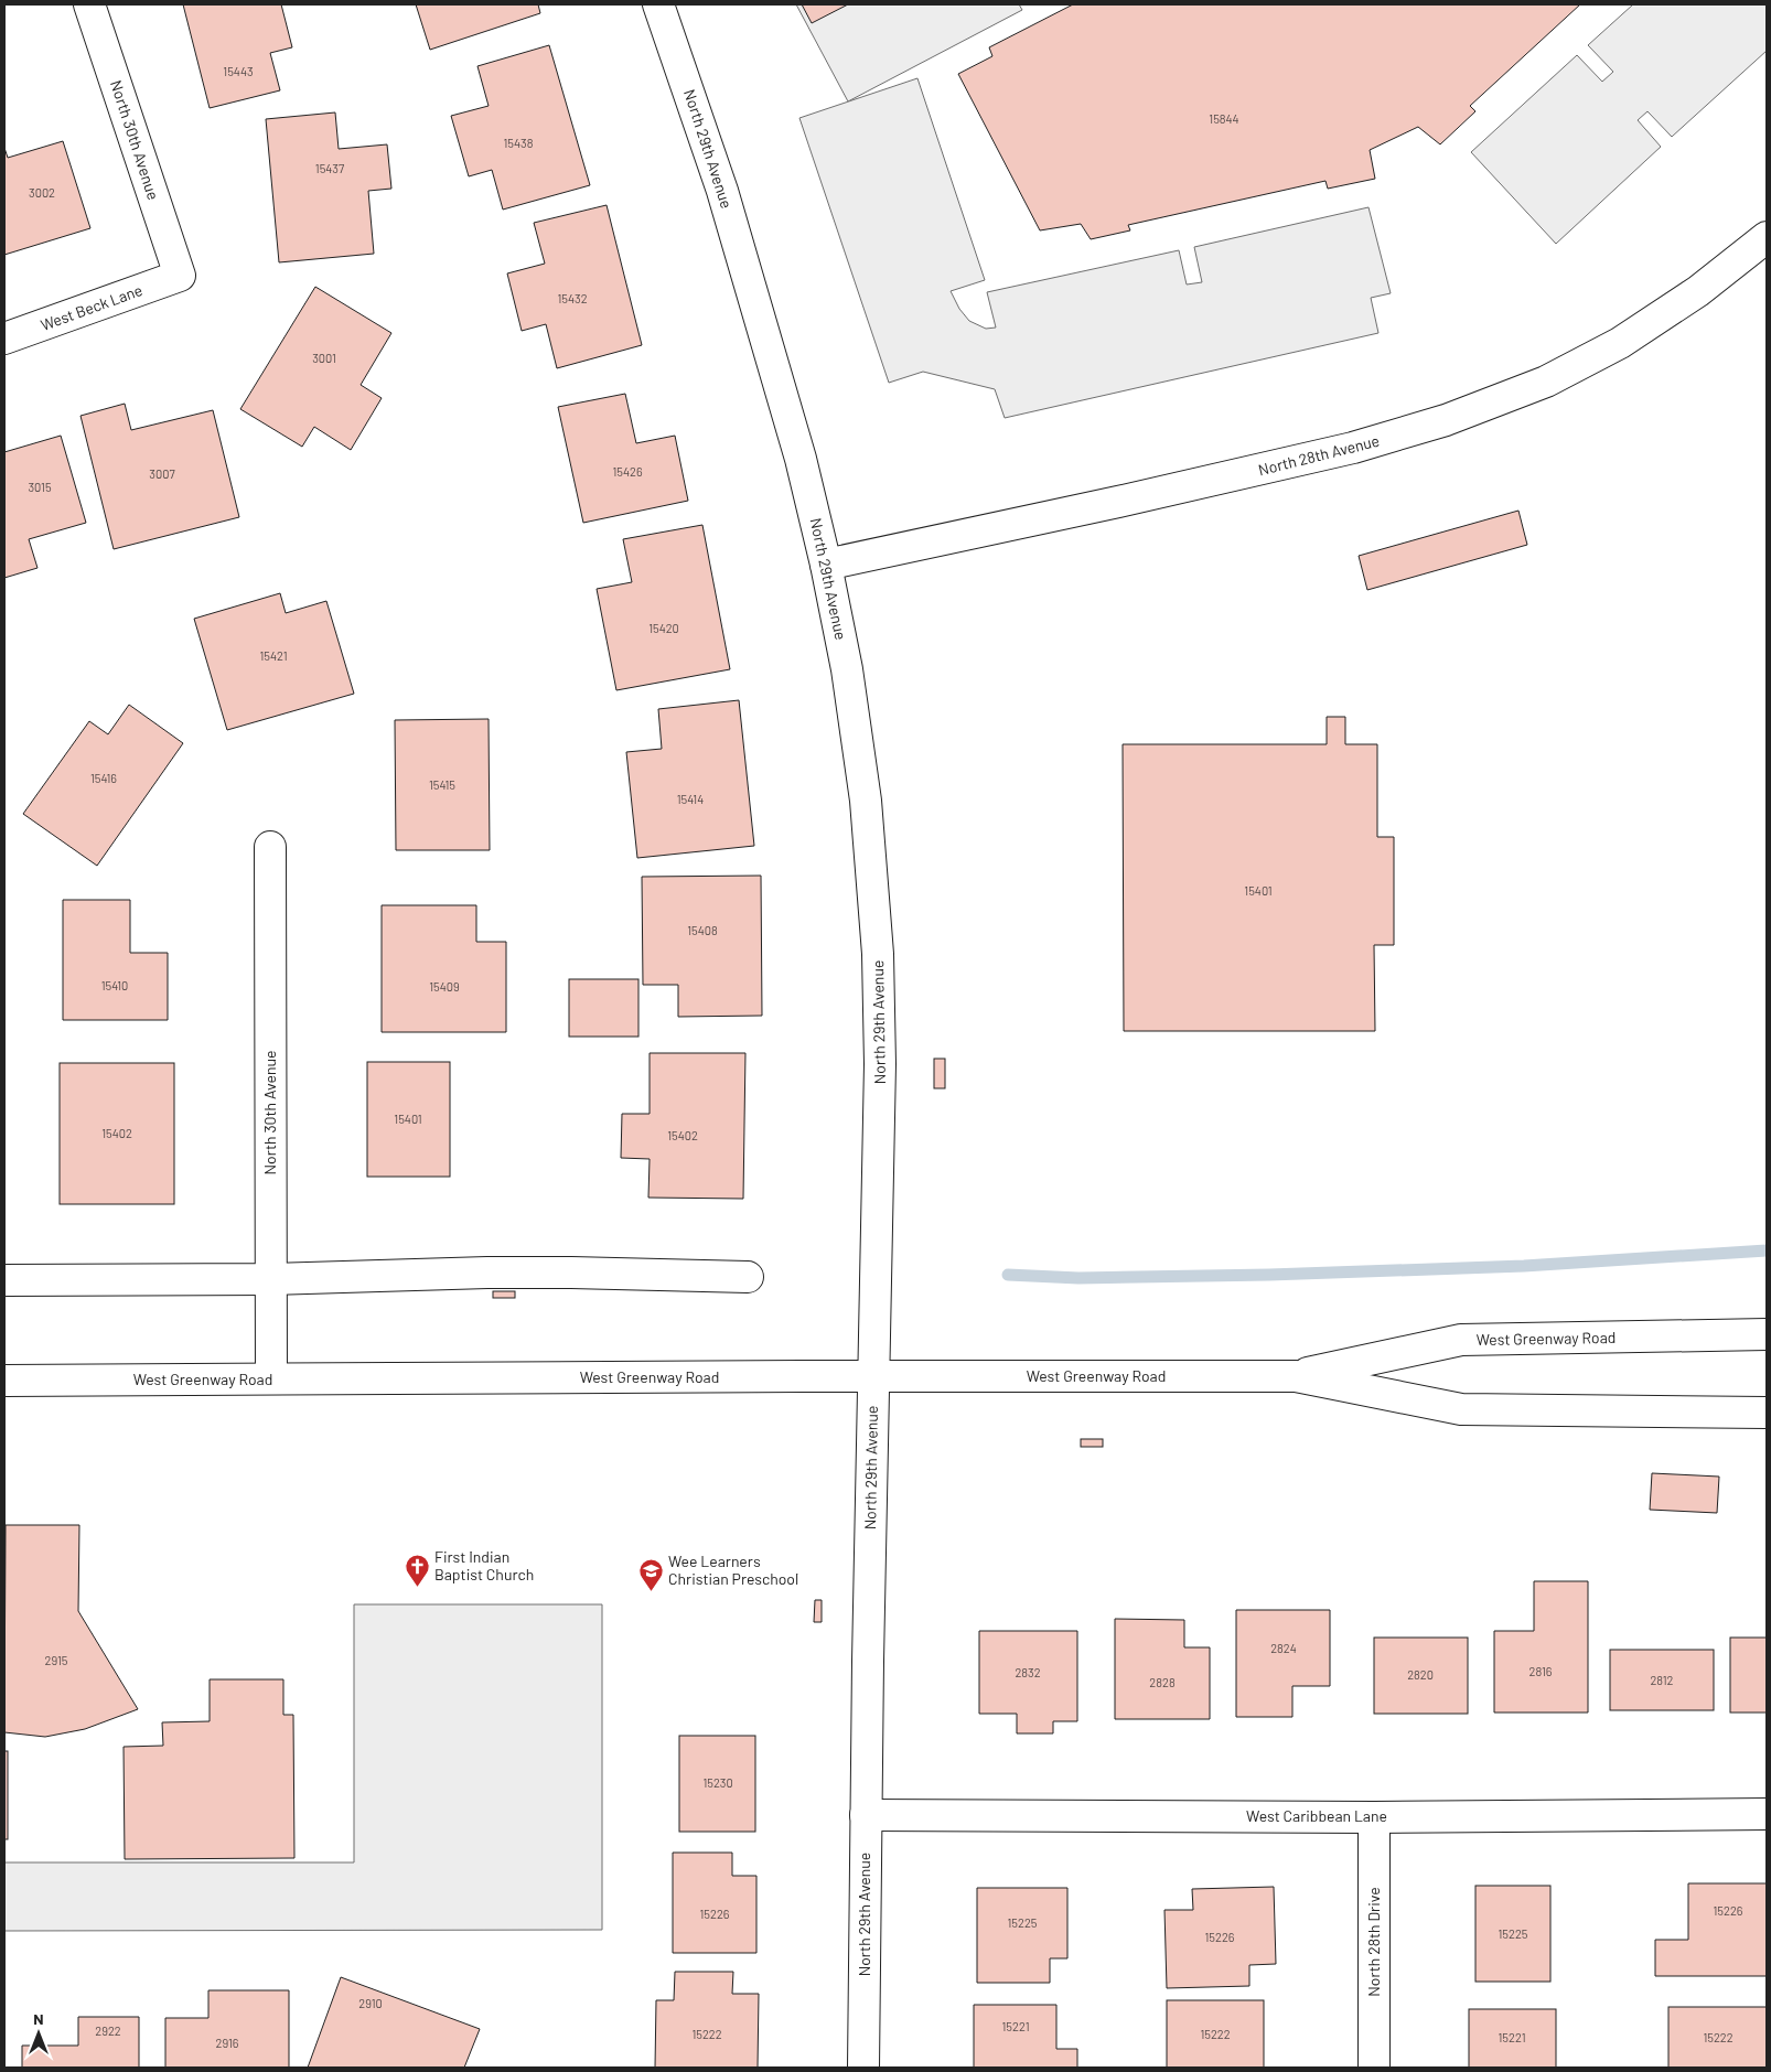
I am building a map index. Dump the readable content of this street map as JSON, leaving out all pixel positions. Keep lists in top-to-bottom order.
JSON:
{
  "streets": {
    "street": [
      "North 30th Avenue",
      "North 29th Avenue",
      "West Beck Lane",
      "North 28th Avenue",
      "West Greenway Road",
      "West Caribbean Lane",
      "North 28th Drive"
    ]
  },
  "crossings": [
    ["North 30th Avenue", "West Beck Lane"],
    ["North 30th Avenue", "West Greenway Road"],
    ["North 29th Avenue", "North 28th Avenue"],
    ["North 29th Avenue", "West Greenway Road"],
    ["North 29th Avenue", "West Caribbean Lane"],
    ["West Caribbean Lane", "North 28th Drive"]
  ],
  "places": {
    "church": ["First Indian Baptist Church"],
    "school or university": ["Wee Learners Christian Preschool"]
  },
  "house_numbers": [
    "15443",
    "15844",
    "15438",
    "15437",
    "3002",
    "15432",
    "3001",
    "15426",
    "3007",
    "3015",
    "15420",
    "15421",
    "15416",
    "15415",
    "15414",
    "15401",
    "15408",
    "15410",
    "15409",
    "15401",
    "15402",
    "15402",
    "2824",
    "2915",
    "2816",
    "2832",
    "2820",
    "2812",
    "2828",
    "15230",
    "15226",
    "15226",
    "15225",
    "15225",
    "15226",
    "2910",
    "15221",
    "2922",
    "15222",
    "15222",
    "15221",
    "15222",
    "2916"
  ],
  "north": "top"
}
